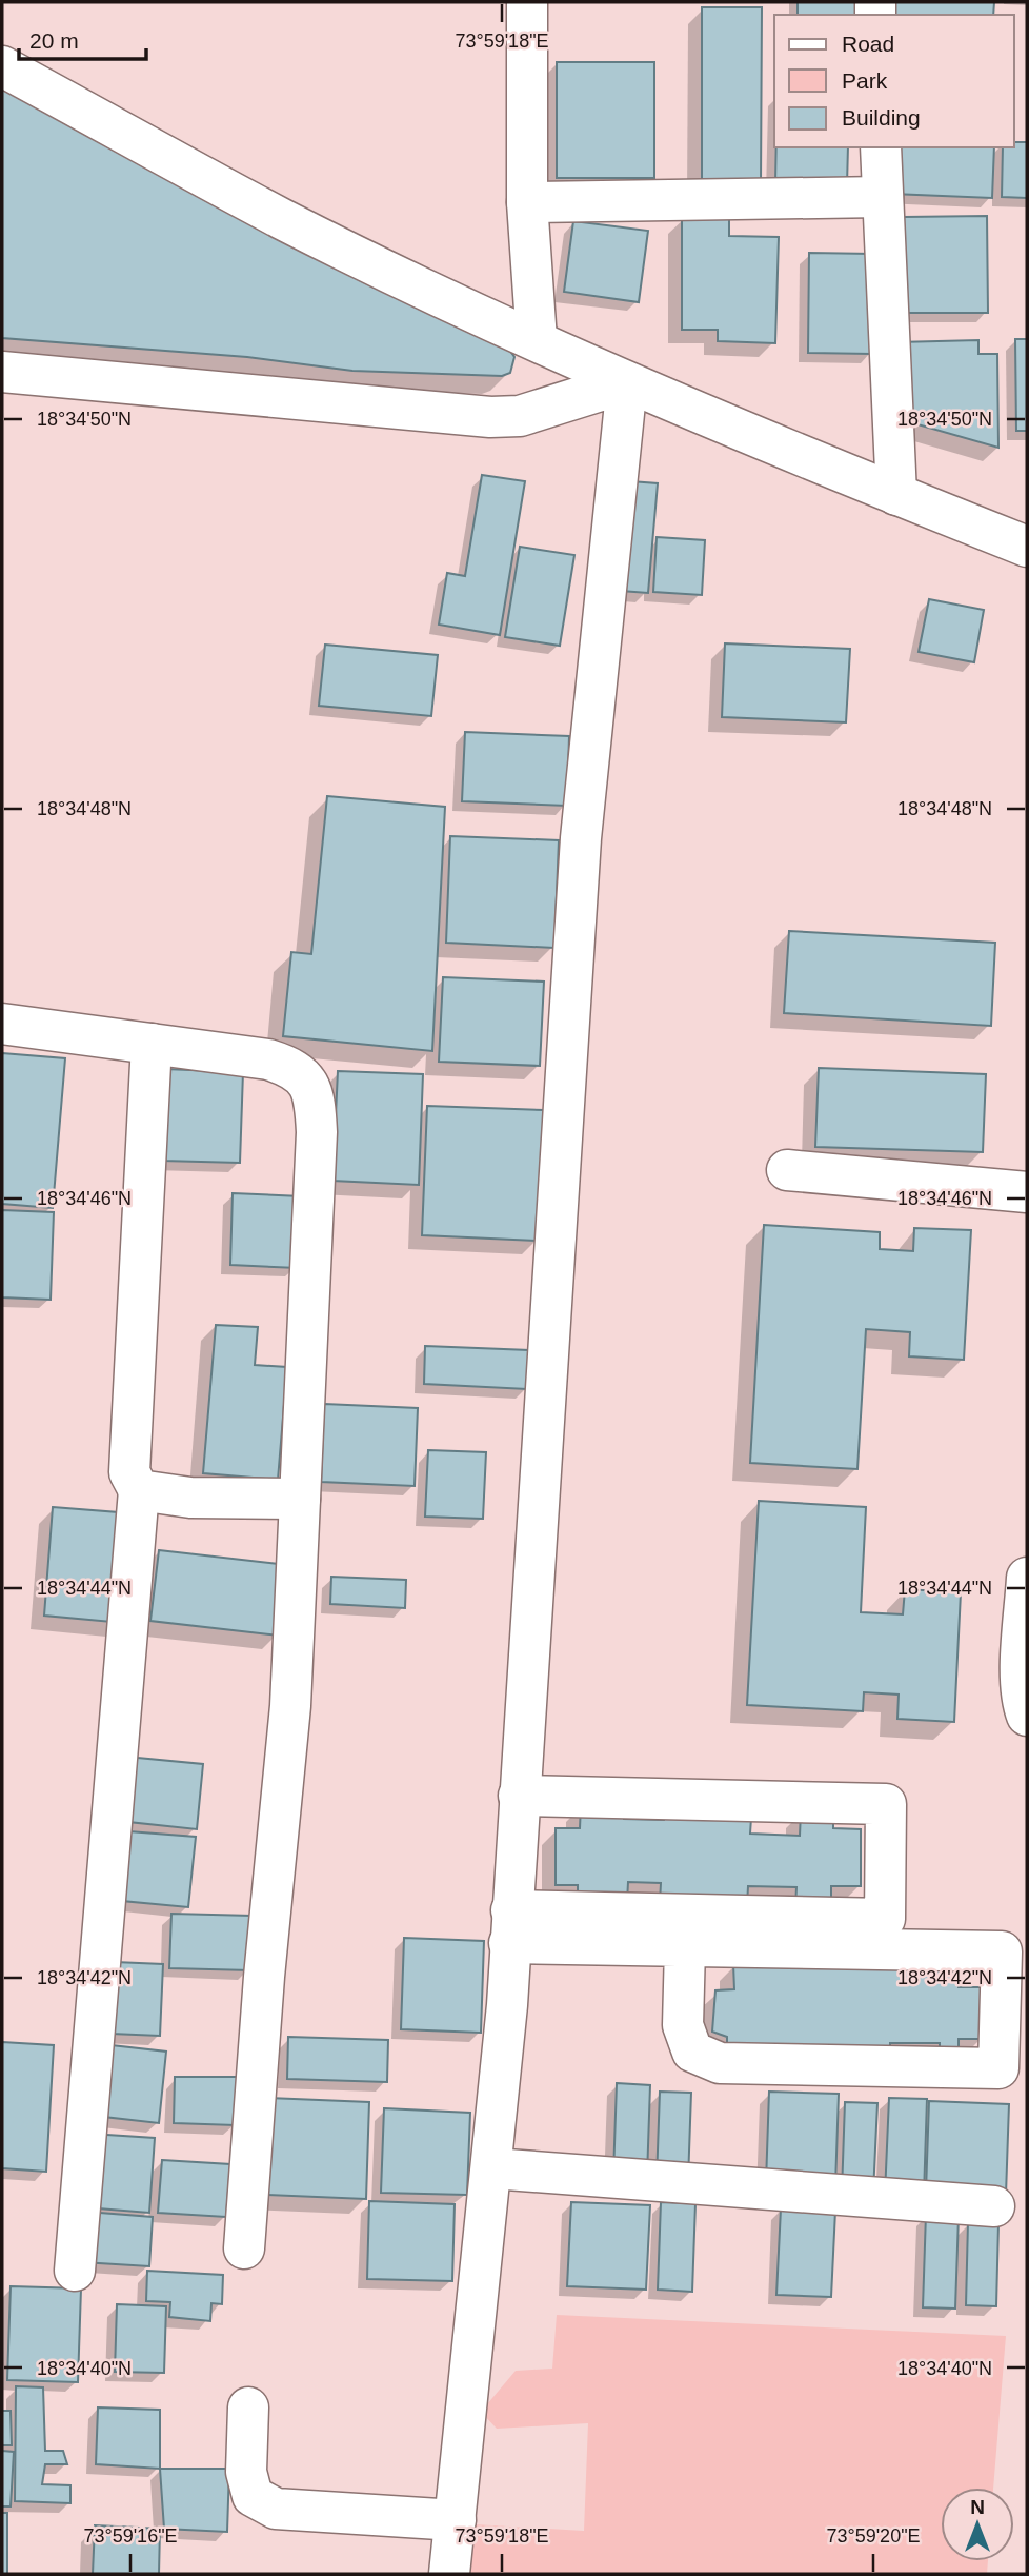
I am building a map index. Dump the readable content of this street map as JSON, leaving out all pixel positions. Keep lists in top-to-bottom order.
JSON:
{
  "legend": ["Road", "Park", "Building"],
  "scale_bar": "20 m",
  "north": "top",
  "coordinates": [
    "73°59'18\"E",
    "18°34'50\"N",
    "18°34'48\"N",
    "18°34'46\"N",
    "18°34'44\"N",
    "18°34'42\"N",
    "18°34'40\"N",
    "73°59'16\"E",
    "73°59'20\"E"
  ]
}
